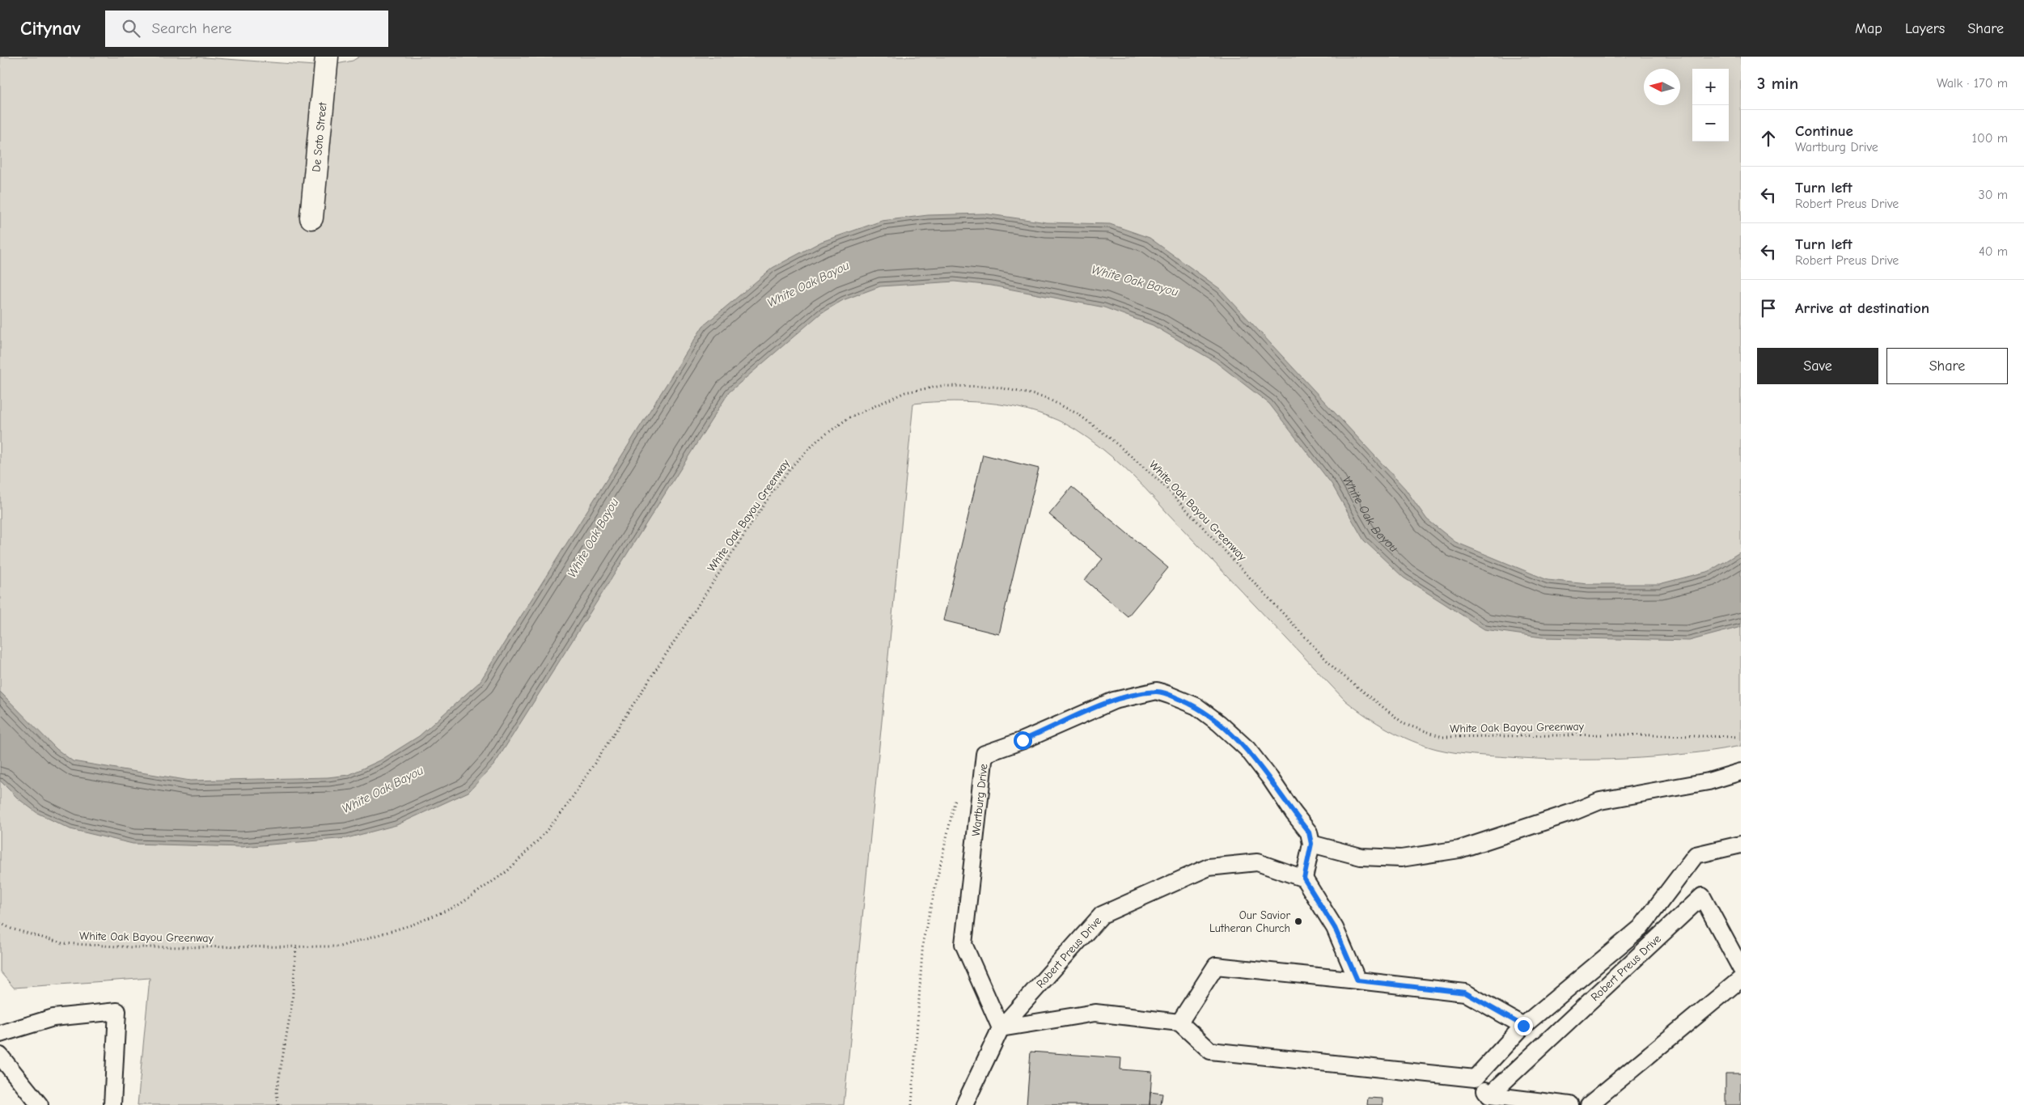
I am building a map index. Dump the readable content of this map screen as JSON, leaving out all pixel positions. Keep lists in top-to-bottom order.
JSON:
{
  "streets": {
    "street": ["De Soto Street"],
    "lane": ["Wartburg Drive", "Robert Preus Drive"],
    "path": ["White Oak Bayou Greenway"]
  },
  "crossings": [
    ["Wartburg Drive", "Robert Preus Drive"]
  ],
  "water": ["White Oak Bayou"],
  "places": ["Our Savior Lutheran Church"],
  "north": "left",
  "page": {
    "header": "Citynav",
    "search": "Search here",
    "nav": ["Map", "Layers", "Share"],
    "heading": ["3 min", "Walk · 170 m"],
    "map_buttons": ["+", "−"],
    "list": [
      ["Continue", "Wartburg Drive", "100 m"],
      ["Turn left", "Robert Preus Drive", "30 m"],
      ["Turn left", "Robert Preus Drive", "40 m"],
      "Arrive at destination"
    ],
    "buttons": ["Save", "Share"]
  }
}
